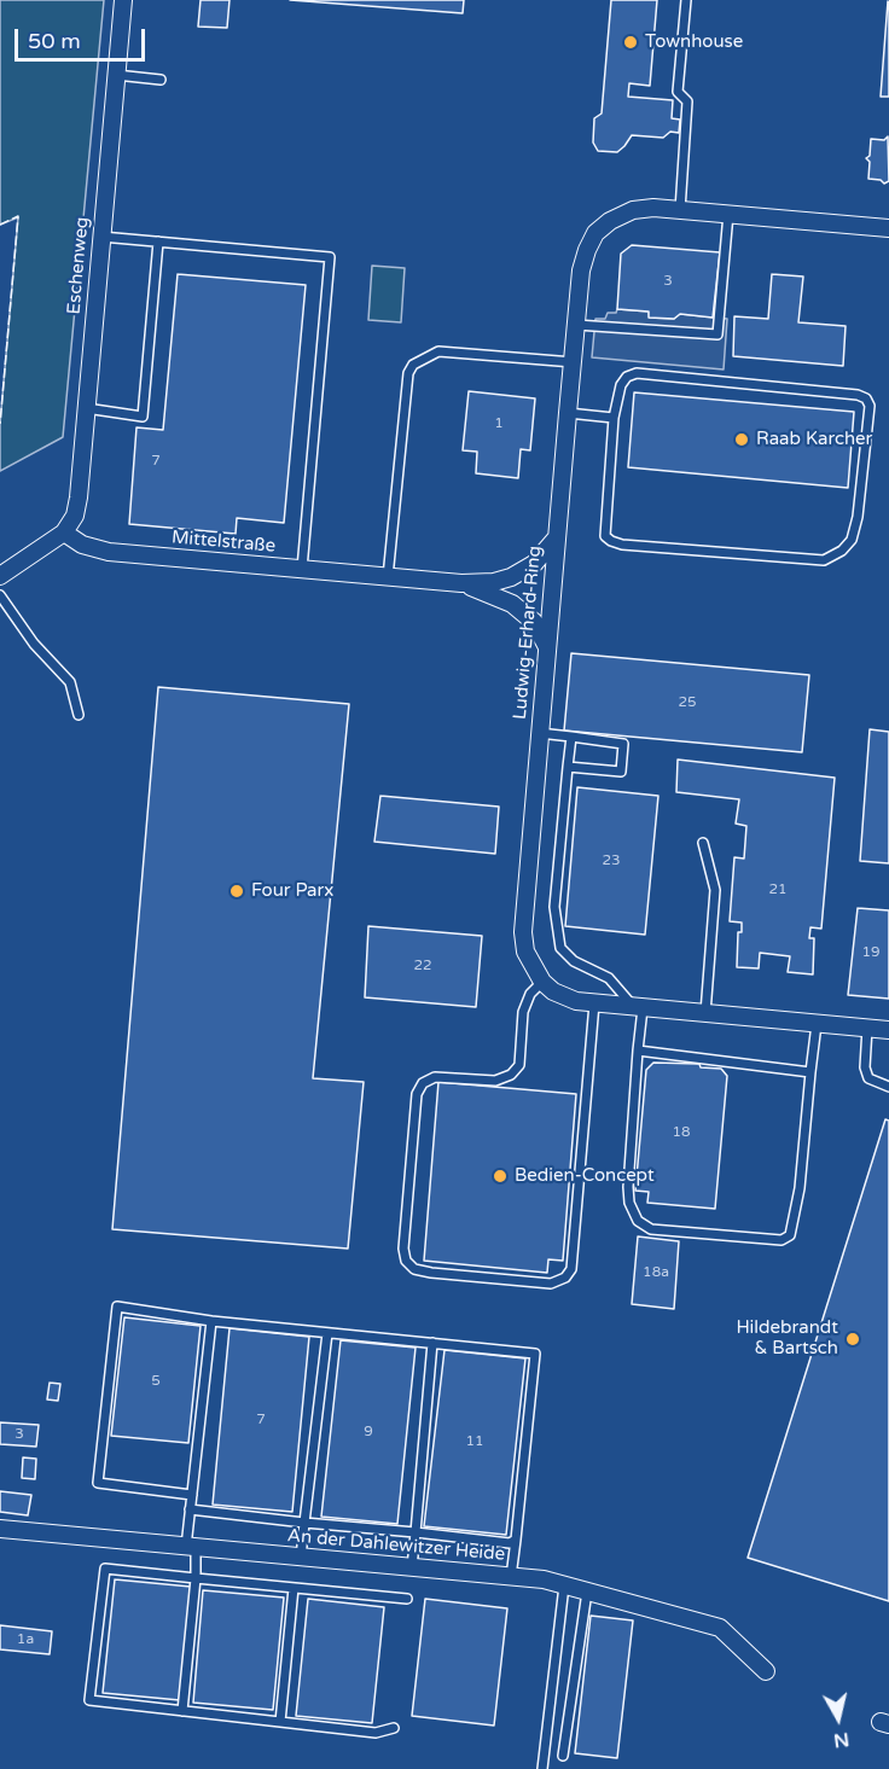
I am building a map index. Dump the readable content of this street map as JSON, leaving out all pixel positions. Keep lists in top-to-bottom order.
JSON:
{
  "streets": {
    "street": [
      "Eschenweg",
      "Mittelstraße",
      "Ludwig-Erhard-Ring",
      "An der Dahlewitzer Heide"
    ]
  },
  "crossings": [
    ["Eschenweg", "Mittelstraße"],
    ["Mittelstraße", "Ludwig-Erhard-Ring"]
  ],
  "places": [
    "Townhouse",
    "Raab Karcher",
    "Four Parx",
    "Bedien-Concept",
    "Hildebrandt & Bartsch"
  ],
  "house_numbers": [
    "3",
    "1",
    "7",
    "25",
    "23",
    "21",
    "19",
    "22",
    "18",
    "18a",
    "5",
    "7",
    "9",
    "3",
    "11",
    "1a"
  ],
  "scale_bar": "50 m",
  "north": "bottom"
}
